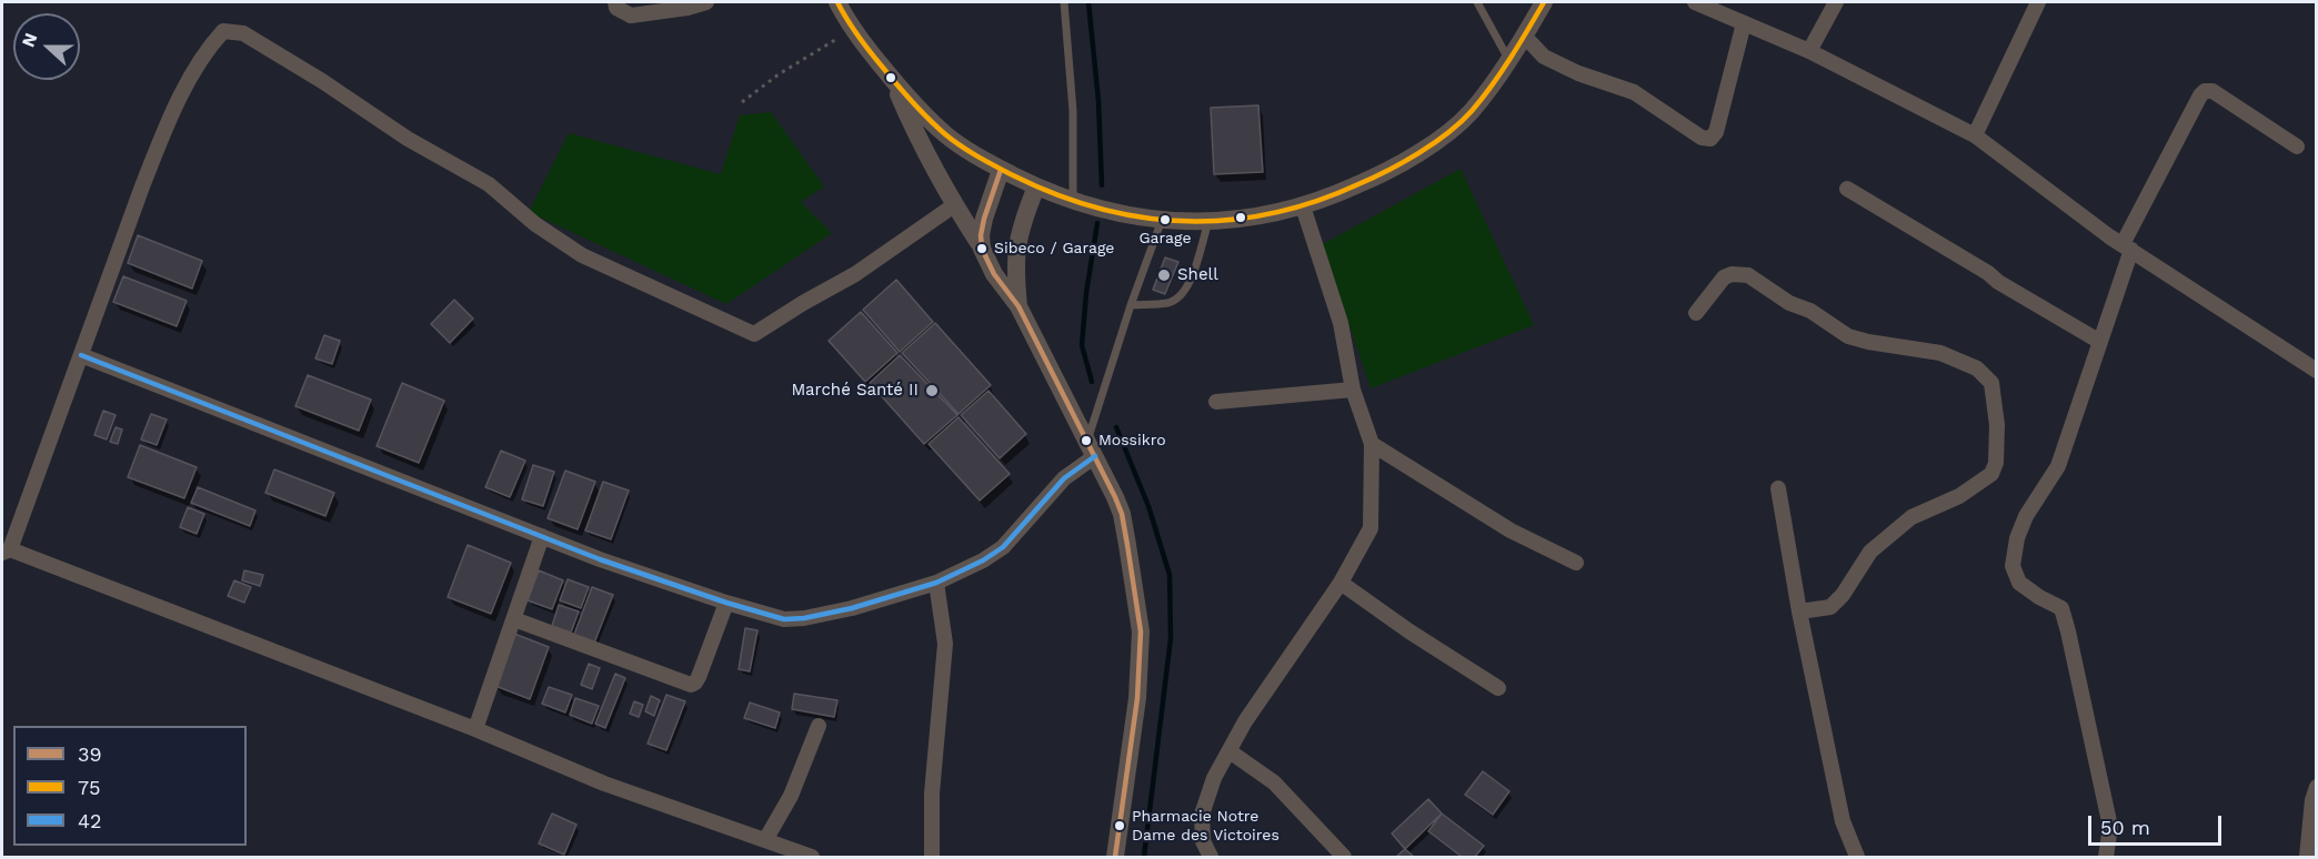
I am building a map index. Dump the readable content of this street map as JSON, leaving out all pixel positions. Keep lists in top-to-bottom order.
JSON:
{
  "places": [
    "Garage",
    "Sibeco / Garage",
    "Shell",
    "Marché Santé II",
    "Mossikro",
    "Pharmacie Notre Dame des Victoires"
  ],
  "lines": ["transit line 75", "transit line 39", "transit line 42"],
  "legend": ["39", "75", "42"],
  "scale_bar": "50 m",
  "north": "left"
}
